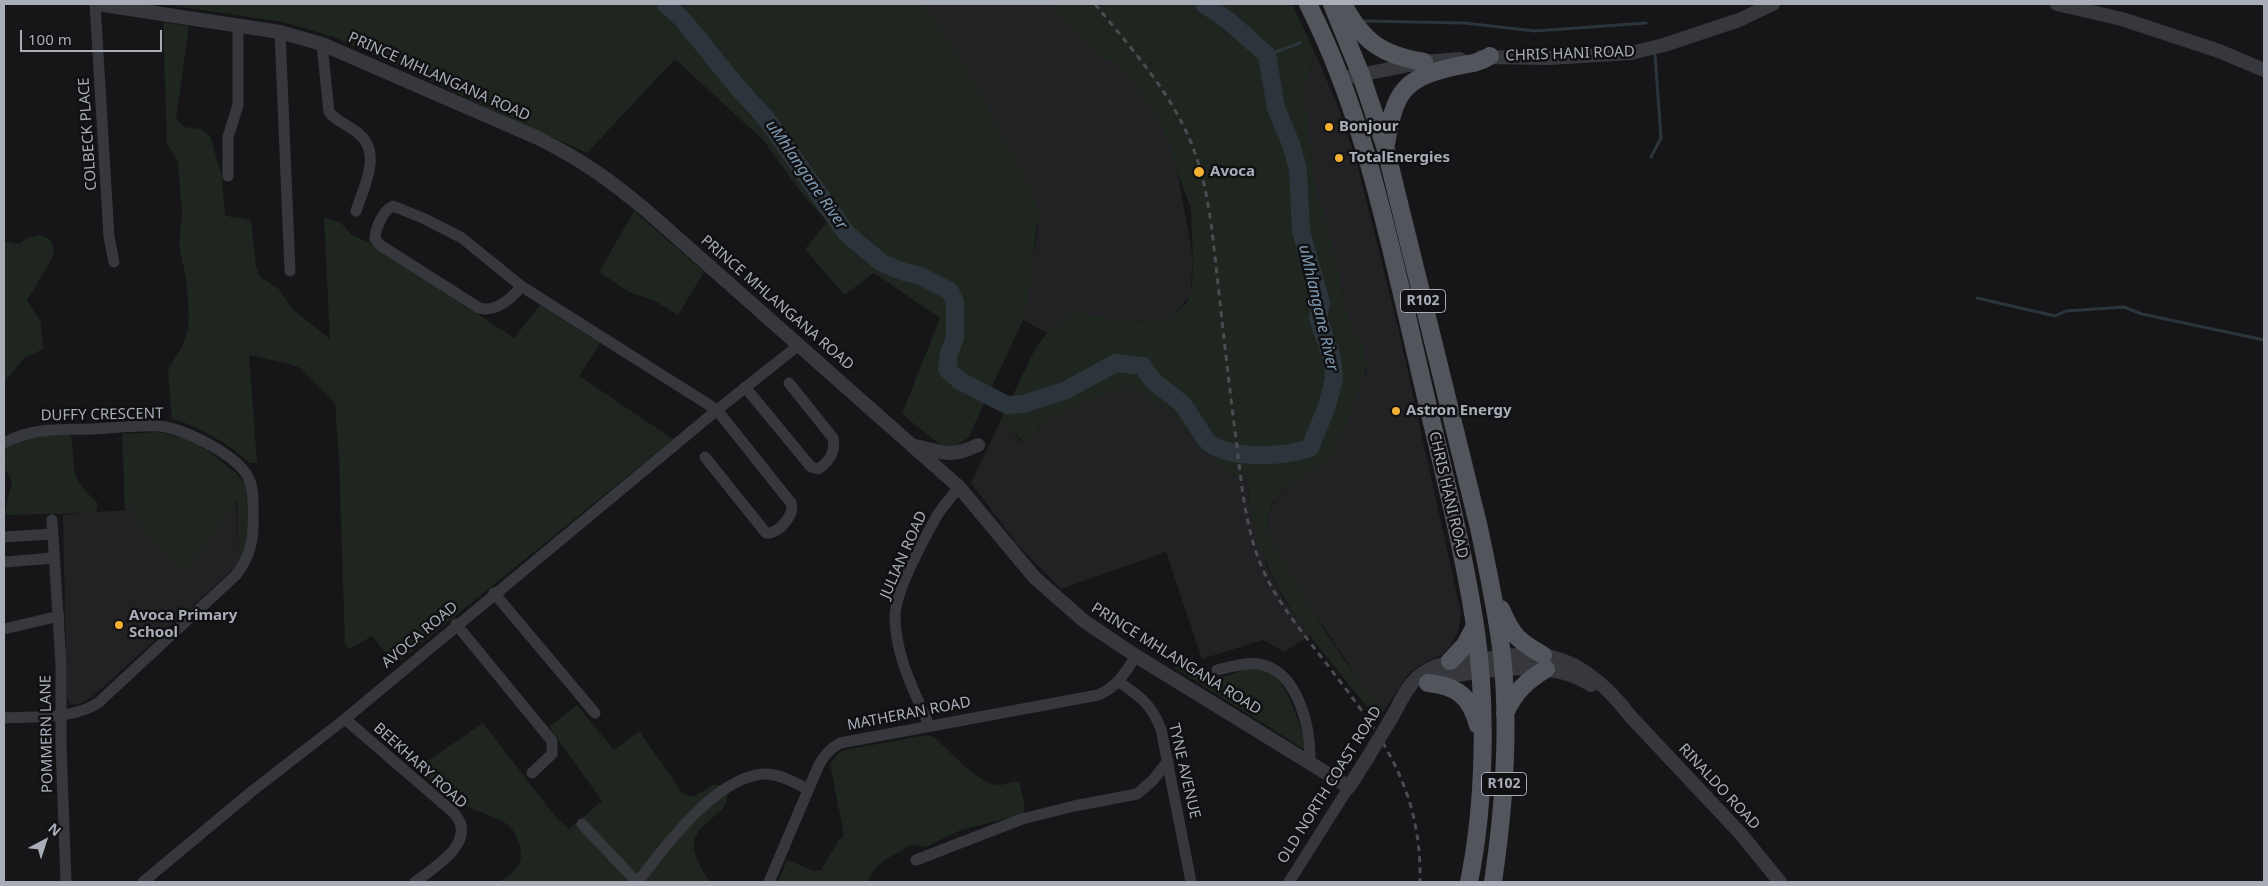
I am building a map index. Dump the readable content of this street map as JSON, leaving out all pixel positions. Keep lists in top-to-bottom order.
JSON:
{
  "streets": {
    "main road": ["CHRIS HANI ROAD", "R102"],
    "street": [
      "PRINCE MHLANGANA ROAD",
      "COLBECK PLACE",
      "DUFFY CRESCENT",
      "JULIAN ROAD",
      "AVOCA ROAD",
      "MATHERAN ROAD",
      "POMMERN LANE",
      "BEEKHARY ROAD",
      "TYNE AVENUE",
      "OLD NORTH COAST ROAD",
      "RINALDO ROAD"
    ]
  },
  "crossings": [
    ["CHRIS HANI ROAD", "R102"],
    ["CHRIS HANI ROAD", "OLD NORTH COAST ROAD"],
    ["CHRIS HANI ROAD", "RINALDO ROAD"],
    ["PRINCE MHLANGANA ROAD", "COLBECK PLACE"],
    ["PRINCE MHLANGANA ROAD", "JULIAN ROAD"],
    ["PRINCE MHLANGANA ROAD", "AVOCA ROAD"],
    ["PRINCE MHLANGANA ROAD", "MATHERAN ROAD"],
    ["PRINCE MHLANGANA ROAD", "OLD NORTH COAST ROAD"],
    ["DUFFY CRESCENT", "POMMERN LANE"],
    ["JULIAN ROAD", "MATHERAN ROAD"],
    ["AVOCA ROAD", "BEEKHARY ROAD"],
    ["MATHERAN ROAD", "TYNE AVENUE"],
    ["OLD NORTH COAST ROAD", "RINALDO ROAD"]
  ],
  "water": ["uMhlangane River"],
  "places": [
    "Bonjour",
    "TotalEnergies",
    "Avoca",
    "Astron Energy",
    "Avoca Primary School"
  ],
  "scale_bar": "100 m",
  "north": "top right"
}
